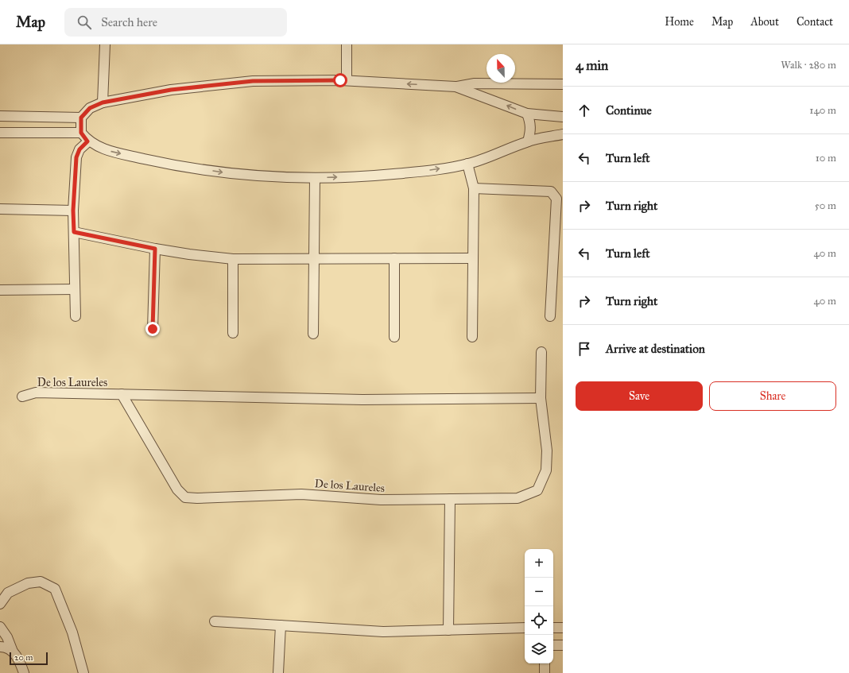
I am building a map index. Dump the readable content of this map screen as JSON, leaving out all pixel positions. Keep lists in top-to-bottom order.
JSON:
{
  "streets": {
    "street": ["De los Laureles"]
  },
  "scale_bar": "20 m",
  "north": "top",
  "page": {
    "header": "Map",
    "search": "Search here",
    "nav": [
      "Home",
      "Map",
      "About",
      "Contact"
    ],
    "heading": ["4 min", "Walk · 280 m"],
    "list": [
      ["Continue", "140 m"],
      ["Turn left", "10 m"],
      ["Turn right", "50 m"],
      ["Turn left", "40 m"],
      ["Turn right", "40 m"],
      "Arrive at destination"
    ],
    "buttons": ["Save", "Share"],
    "map_buttons": ["+", "−"],
    "scale": "20 m"
  }
}
